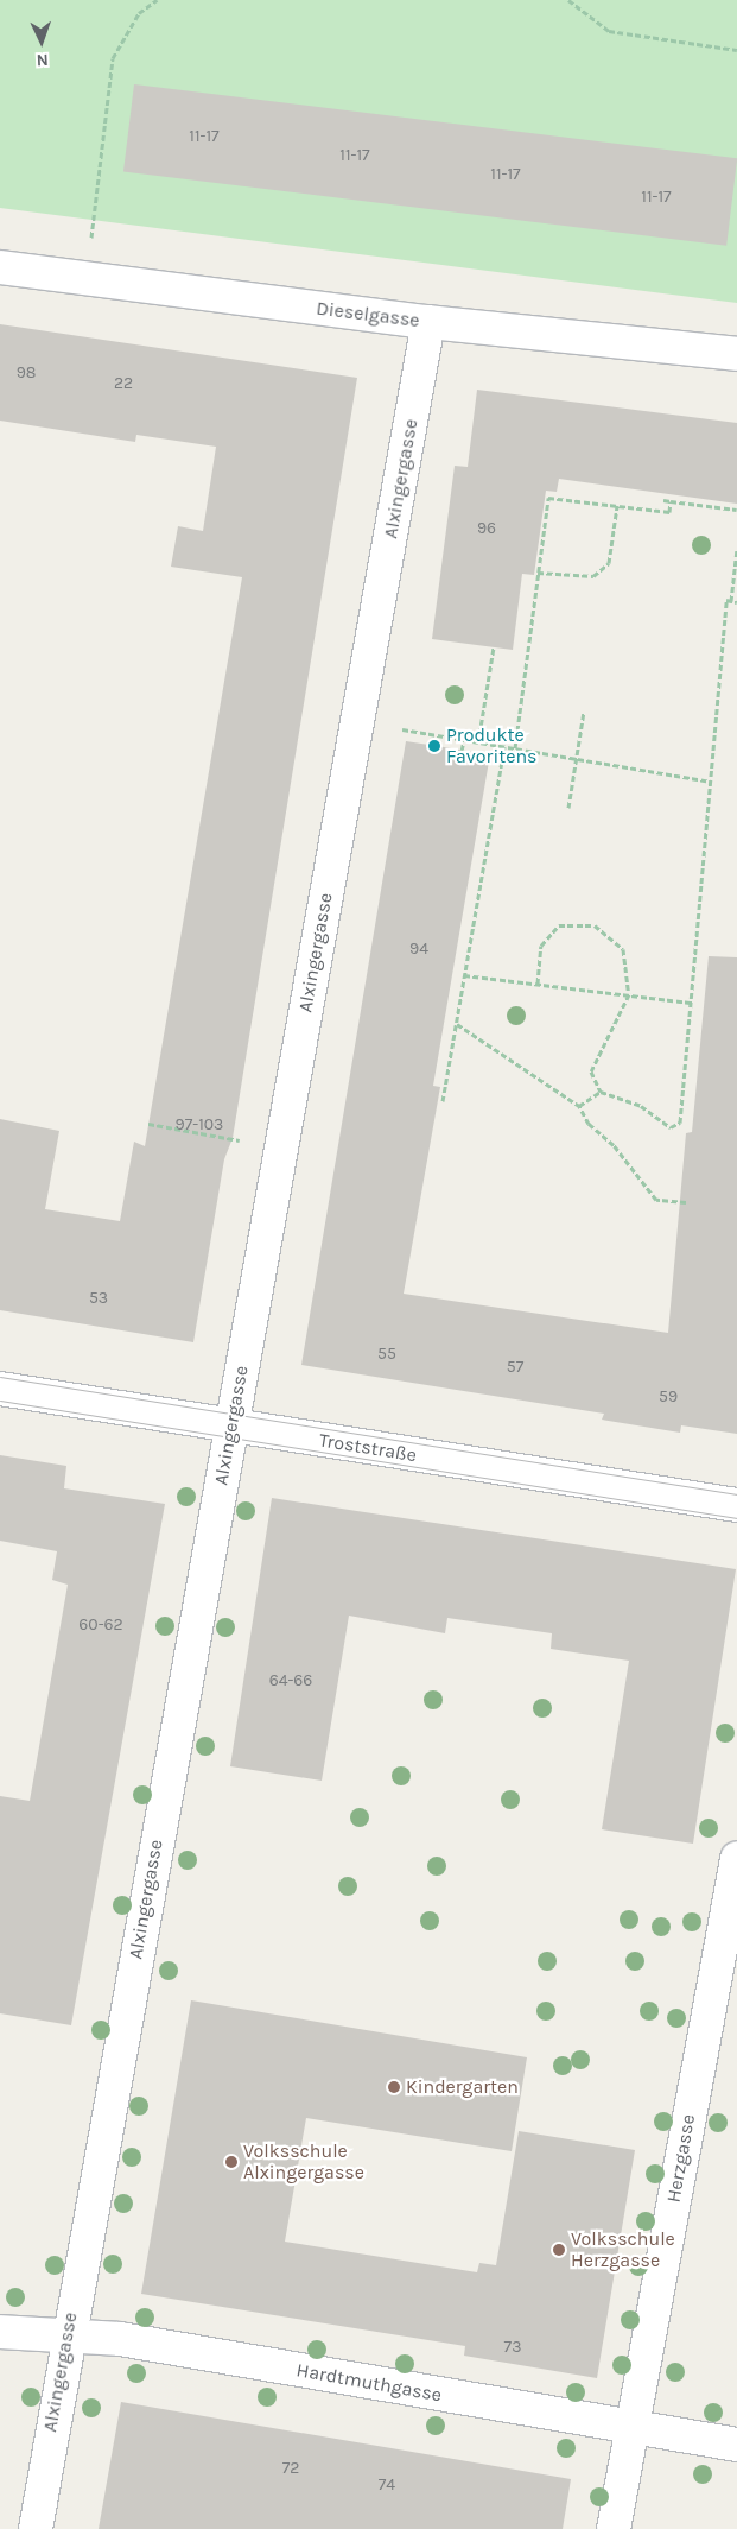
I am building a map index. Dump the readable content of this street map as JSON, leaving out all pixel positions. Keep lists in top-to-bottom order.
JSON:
{
  "streets": {
    "street": [
      "Dieselgasse",
      "Alxingergasse",
      "Troststraße",
      "Herzgasse",
      "Hardtmuthgasse"
    ]
  },
  "crossings": [
    ["Dieselgasse", "Alxingergasse"],
    ["Alxingergasse", "Troststraße"],
    ["Alxingergasse", "Hardtmuthgasse"],
    ["Herzgasse", "Hardtmuthgasse"]
  ],
  "places": [
    "Produkte Favoritens",
    "Kindergarten",
    "Volksschule Alxingergasse",
    "Volksschule Herzgasse"
  ],
  "house_numbers": [
    "11-17",
    "11-17",
    "11-17",
    "11-17",
    "98",
    "22",
    "96",
    "94",
    "97-103",
    "53",
    "55",
    "57",
    "59",
    "60-62",
    "64-66",
    "73",
    "72",
    "74"
  ],
  "north": "bottom"
}
